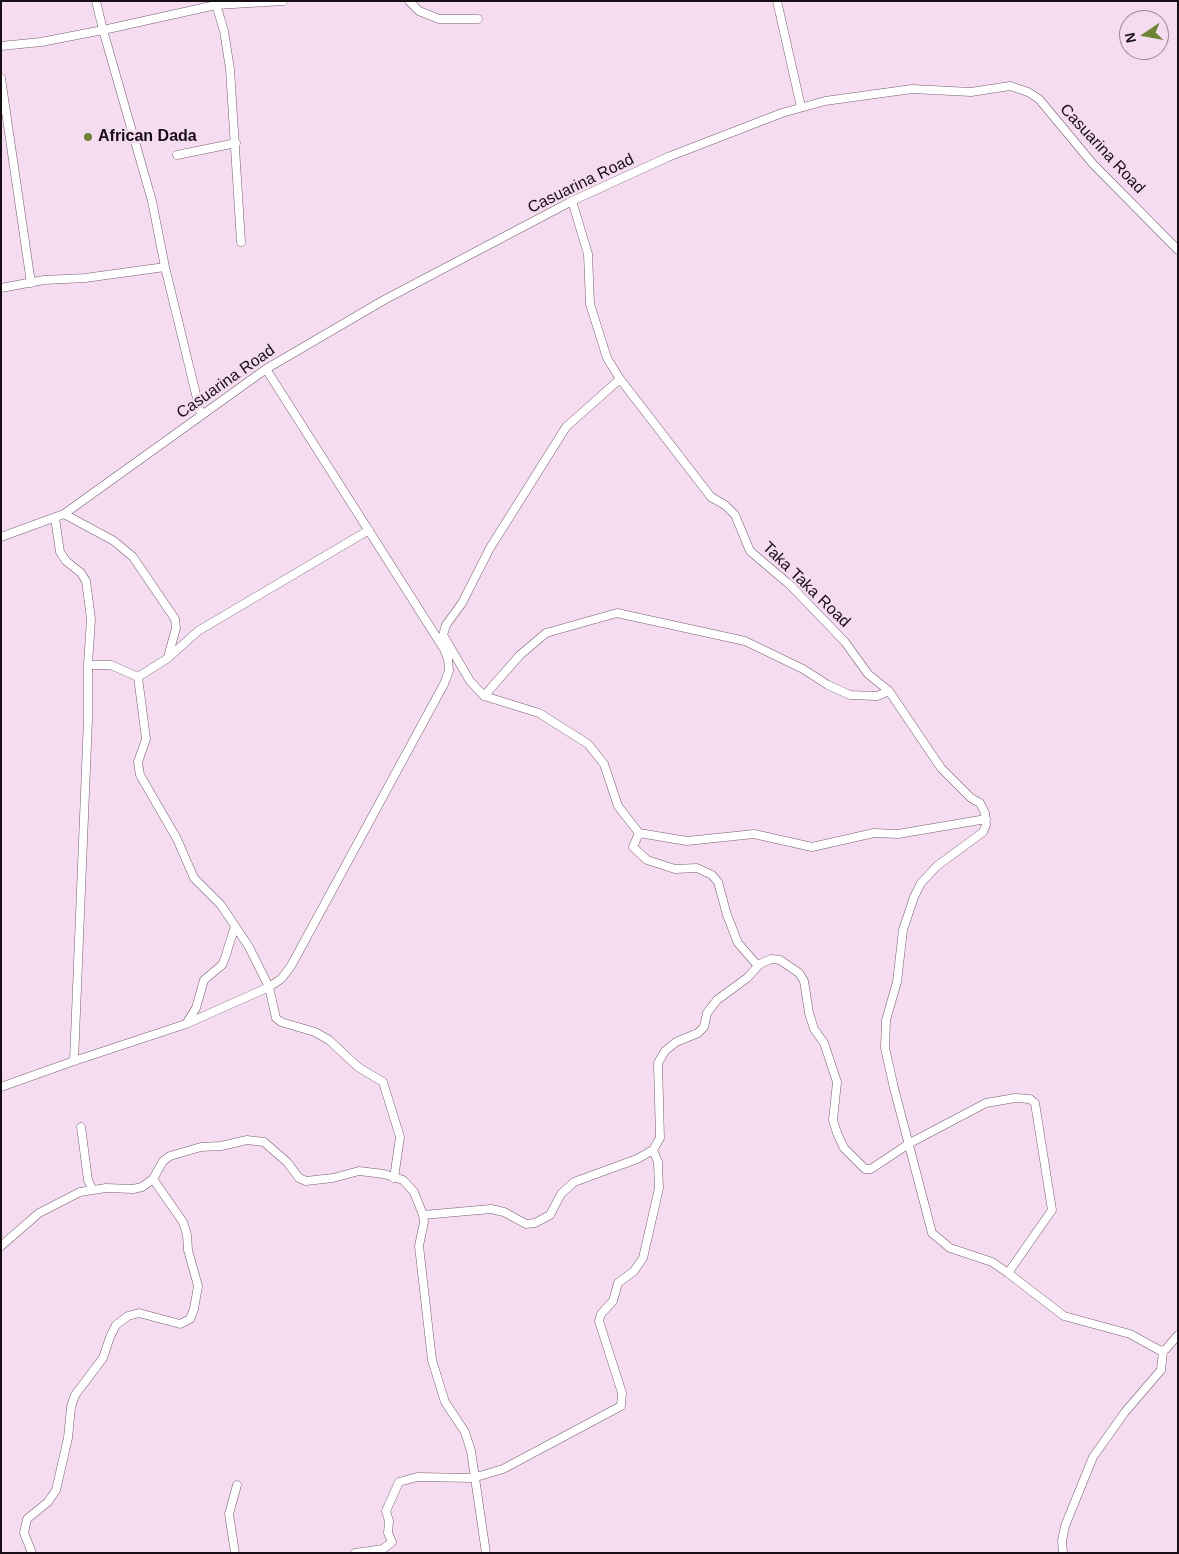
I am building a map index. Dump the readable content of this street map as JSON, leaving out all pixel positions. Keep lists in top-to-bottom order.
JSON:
{
  "streets": {
    "street": ["Casuarina Road", "Taka Taka Road"]
  },
  "crossings": [
    ["Casuarina Road", "Taka Taka Road"]
  ],
  "places": ["African Dada"],
  "north": "left"
}
